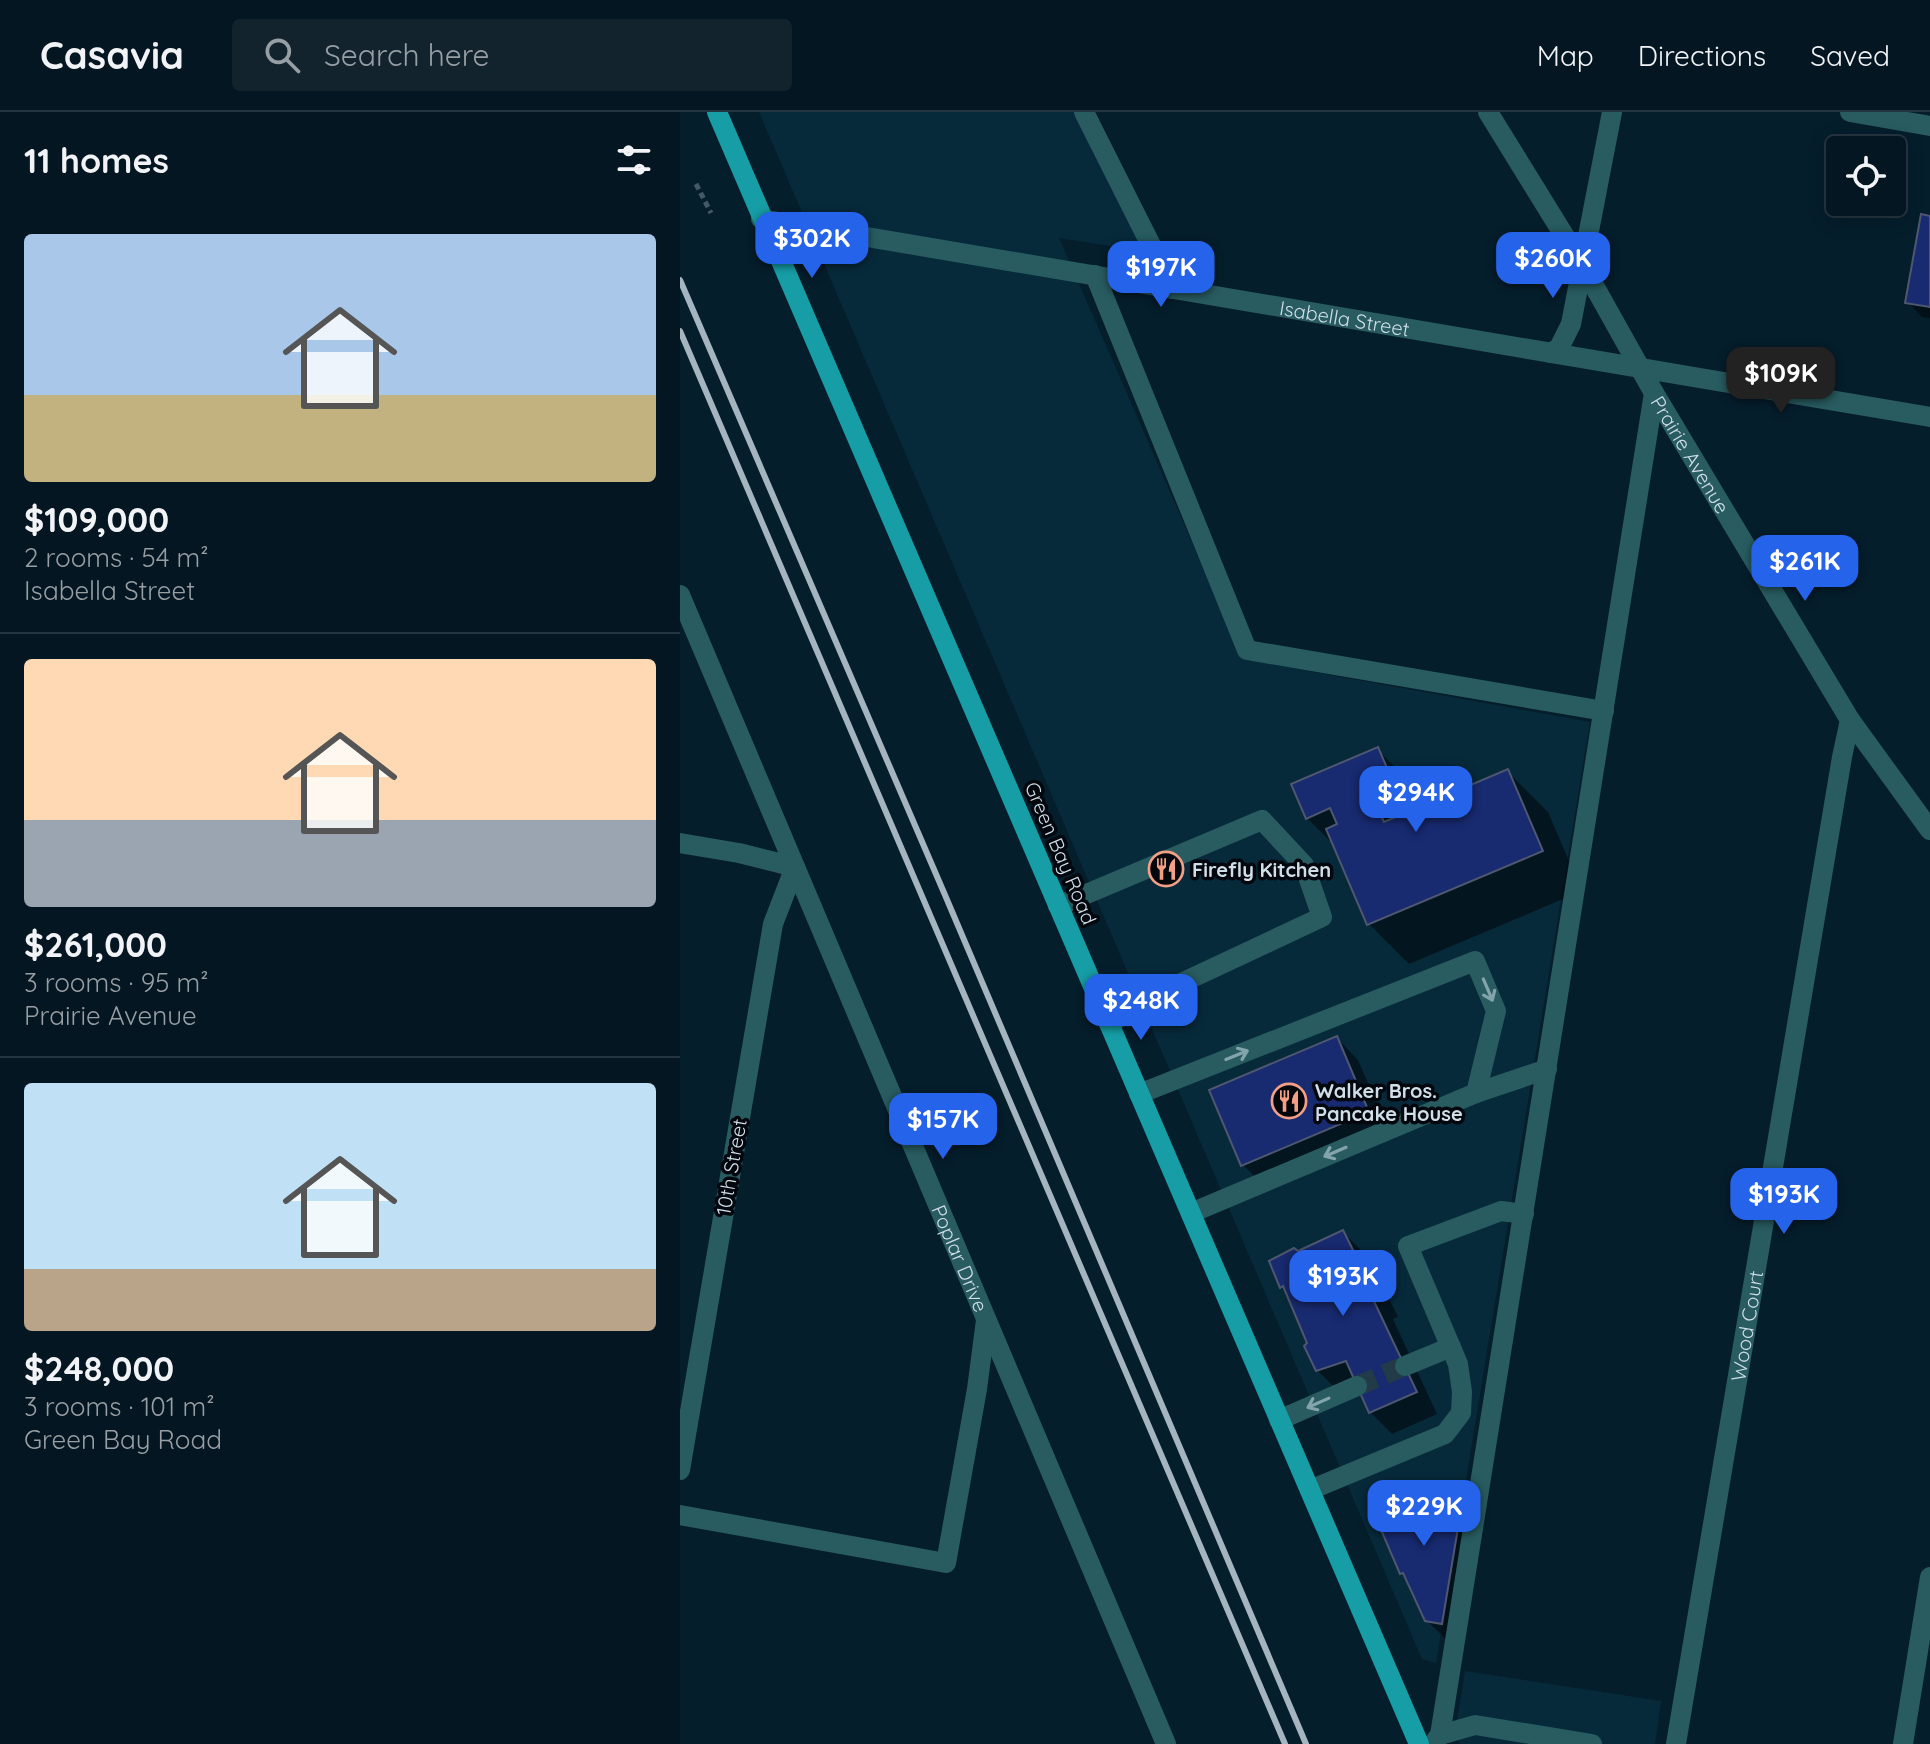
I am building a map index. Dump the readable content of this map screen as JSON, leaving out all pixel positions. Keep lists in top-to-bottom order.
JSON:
{
  "streets": {
    "main road": ["Green Bay Road"],
    "street": [
      "Isabella Street",
      "Prairie Avenue",
      "10th Street",
      "Poplar Drive",
      "Wood Court"
    ]
  },
  "crossings": [
    ["Isabella Street", "Prairie Avenue"],
    ["Isabella Street", "Green Bay Road"],
    ["Prairie Avenue", "Wood Court"],
    ["10th Street", "Poplar Drive"]
  ],
  "places": {
    "restaurant": ["Firefly Kitchen", "Walker Bros. Pancake House"]
  },
  "page": {
    "header": "Casavia",
    "search": "Search here",
    "nav": ["Map", "Directions", "Saved"],
    "heading": "11 homes",
    "list": [
      {
        "name": "$109,000",
        "note": "2 rooms · 54 m² · Isabella Street"
      },
      {
        "name": "$261,000",
        "note": "3 rooms · 95 m² · Prairie Avenue"
      },
      {
        "name": "$248,000",
        "note": "3 rooms · 101 m² · Green Bay Road"
      }
    ],
    "price": [
      "$302K",
      "$260K",
      "$197K",
      "$109K",
      "$261K",
      "$294K",
      "$248K",
      "$157K",
      "$193K",
      "$193K",
      "$229K"
    ]
  }
}
